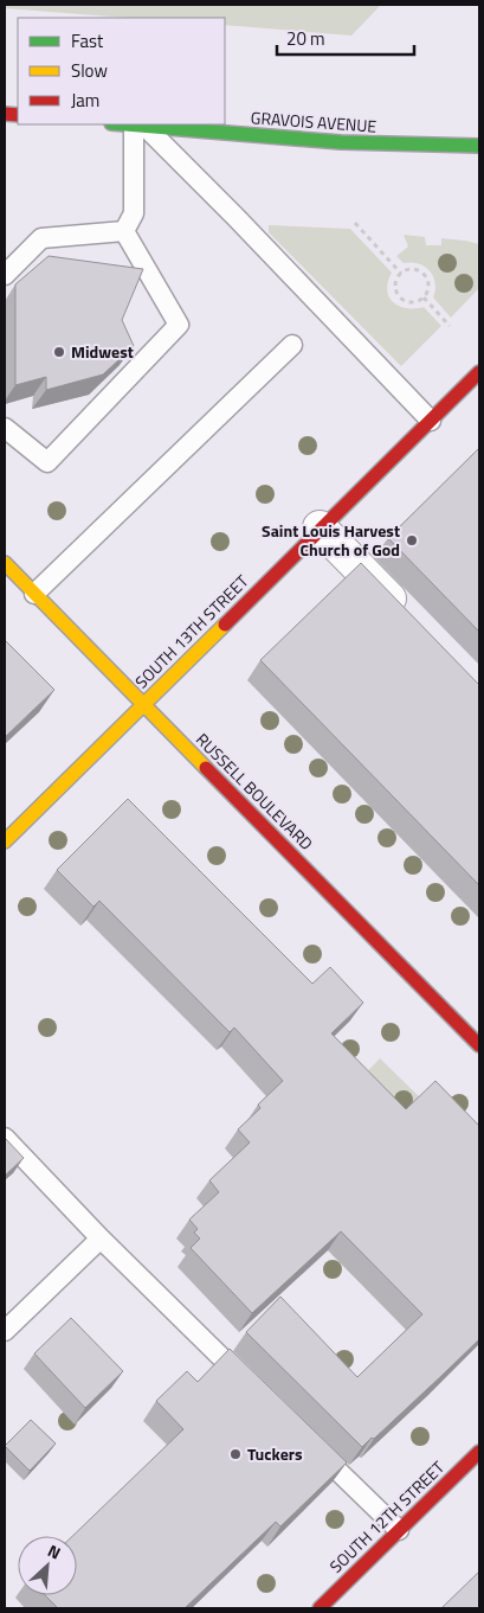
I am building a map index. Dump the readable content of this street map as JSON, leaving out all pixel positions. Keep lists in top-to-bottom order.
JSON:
{
  "streets": {
    "main road": [
      "GRAVOIS AVENUE",
      "SOUTH 13TH STREET",
      "RUSSELL BOULEVARD",
      "SOUTH 12TH STREET"
    ]
  },
  "crossings": [
    ["SOUTH 13TH STREET", "RUSSELL BOULEVARD"]
  ],
  "places": ["Midwest", "Saint Louis Harvest Church of God", "Tuckers"],
  "legend": ["Fast", "Slow", "Jam"],
  "scale_bar": "20 m",
  "north": "top right"
}
